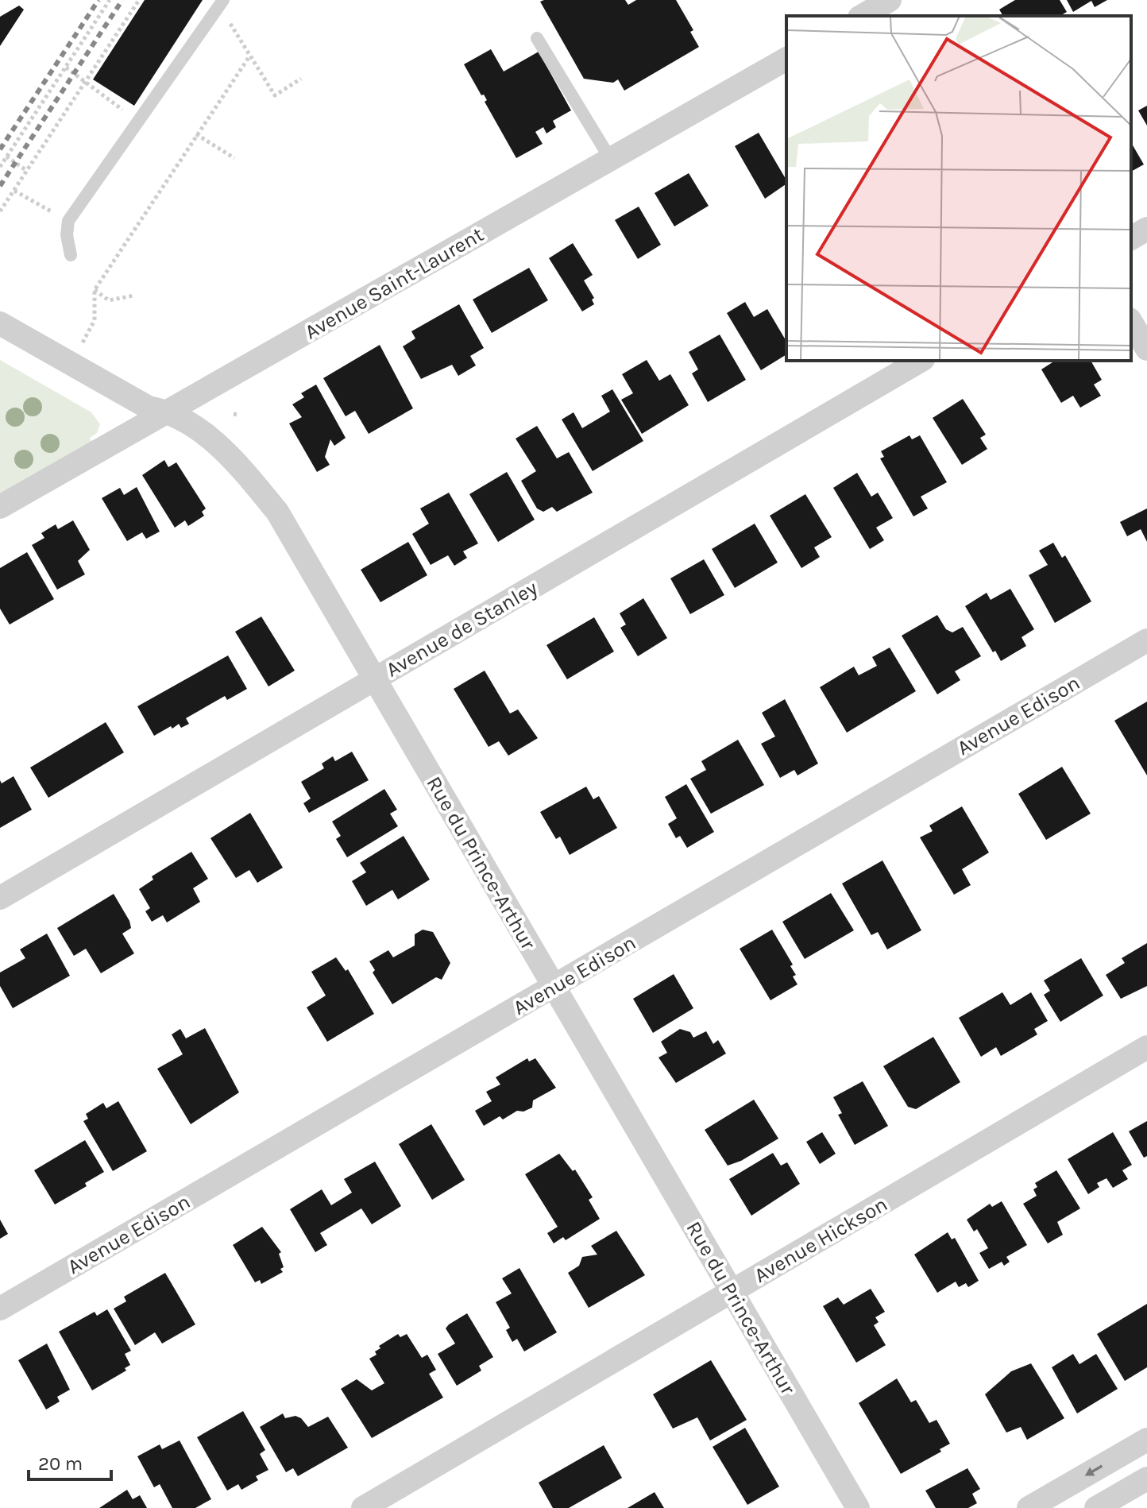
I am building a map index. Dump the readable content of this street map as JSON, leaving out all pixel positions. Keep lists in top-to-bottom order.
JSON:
{
  "streets": {
    "street": [
      "Avenue Saint-Laurent",
      "Avenue de Stanley",
      "Avenue Edison",
      "Rue du Prince-Arthur",
      "Avenue Hickson"
    ]
  },
  "crossings": [
    ["Avenue Saint-Laurent", "Rue du Prince-Arthur"],
    ["Avenue de Stanley", "Rue du Prince-Arthur"],
    ["Avenue Edison", "Rue du Prince-Arthur"],
    ["Rue du Prince-Arthur", "Avenue Hickson"]
  ],
  "scale_bar": "20 m"
}
